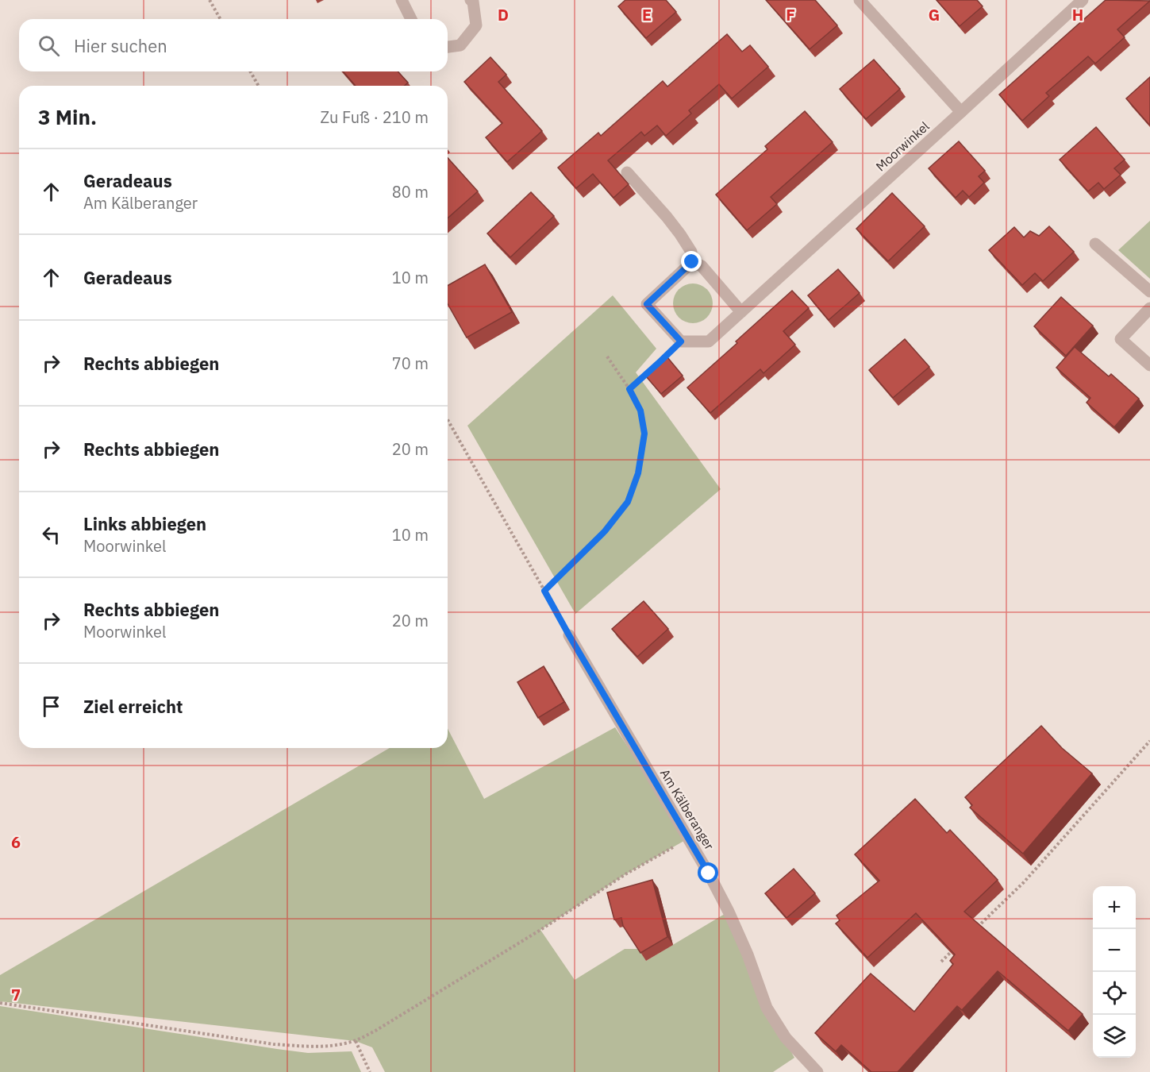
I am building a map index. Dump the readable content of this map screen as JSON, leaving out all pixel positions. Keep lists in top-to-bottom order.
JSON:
{
  "streets": {
    "street": ["Moorwinkel", "Am Kälberanger"]
  },
  "page": {
    "search": "Hier suchen",
    "heading": ["3 Min.", "Zu Fuß · 210 m"],
    "list": [
      ["Geradeaus", "Am Kälberanger", "80 m"],
      ["Geradeaus", "10 m"],
      ["Rechts abbiegen", "70 m"],
      ["Rechts abbiegen", "20 m"],
      ["Links abbiegen", "Moorwinkel", "10 m"],
      ["Rechts abbiegen", "Moorwinkel", "20 m"],
      "Ziel erreicht"
    ],
    "map_buttons": ["+", "−"]
  },
  "grid": {
    "columns": [
      "D",
      "E",
      "F",
      "G",
      "H"
    ],
    "rows": ["6", "7"]
  }
}
